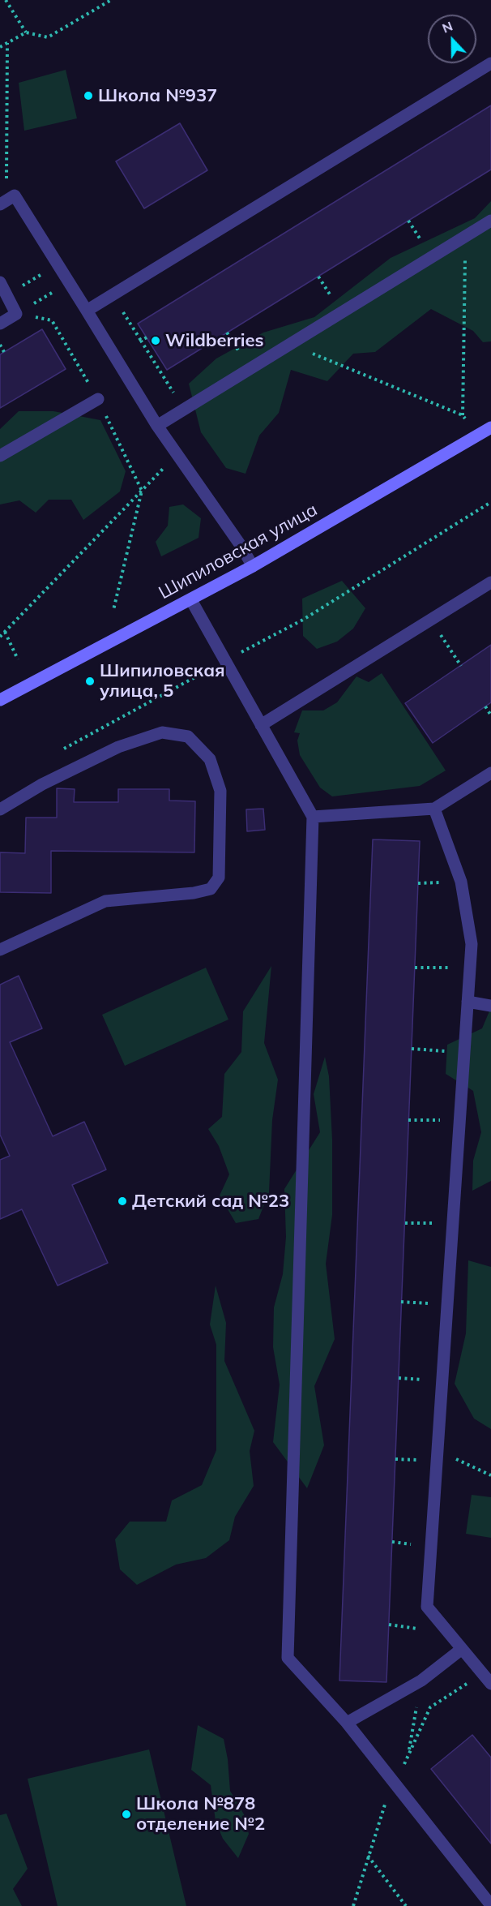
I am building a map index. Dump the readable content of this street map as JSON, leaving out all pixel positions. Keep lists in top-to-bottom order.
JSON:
{
  "streets": {
    "main road": ["Шипиловская улица"]
  },
  "places": [
    "Школа №937",
    "Wildberries",
    "Шипиловская улица, 5",
    "Детский сад №23",
    "Школа №878 отделение №2"
  ],
  "north": "top"
}
